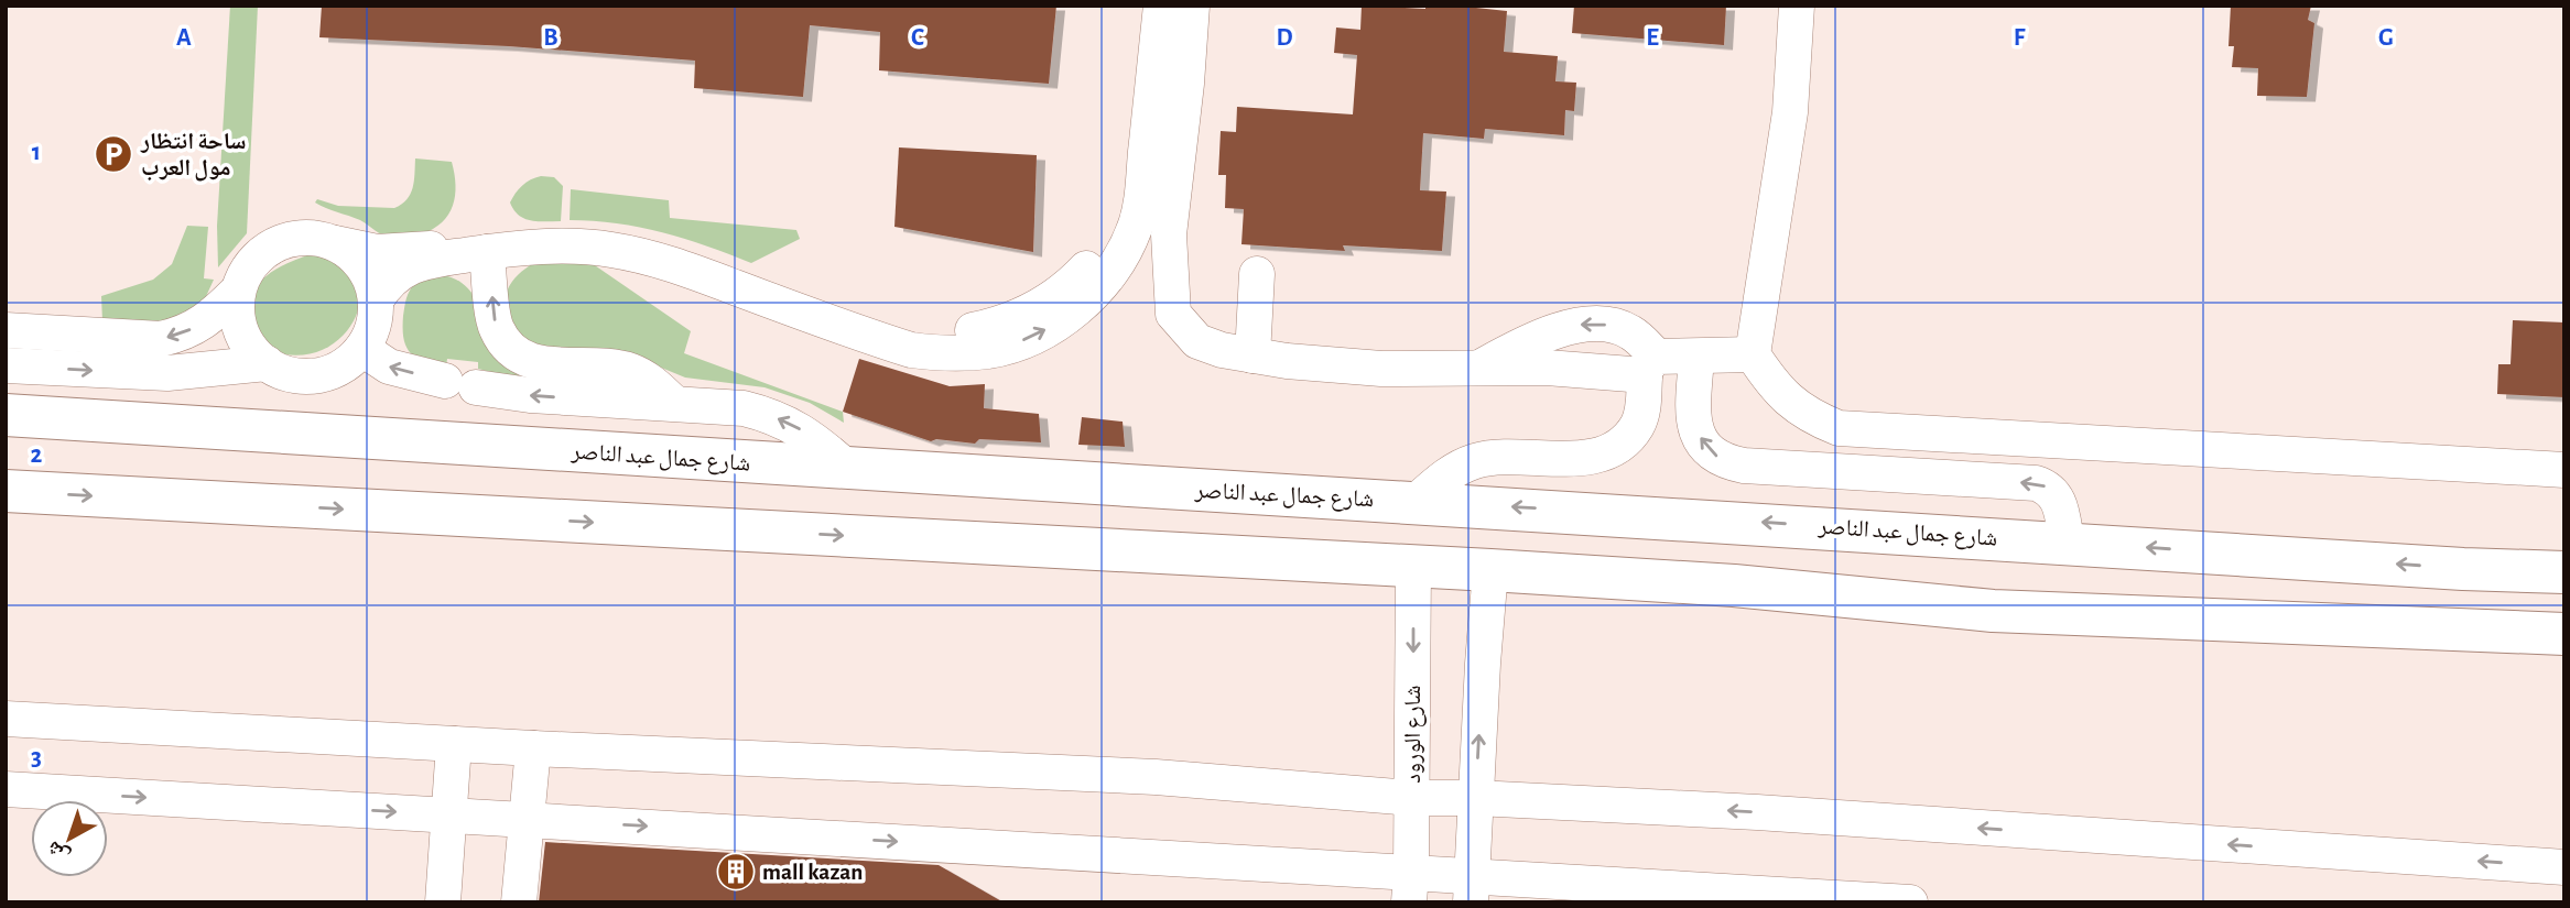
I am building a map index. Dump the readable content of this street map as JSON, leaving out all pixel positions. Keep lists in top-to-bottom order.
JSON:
{
  "streets": {
    "main road": ["شارع جمال عبد الناصر"],
    "street": ["شارع الورود"]
  },
  "places": {
    "parking": ["ساحة انتظار مول العرب"],
    "building": ["mall kazan"]
  },
  "north": "bottom left",
  "grid": {
    "columns": [
      "A",
      "B",
      "C",
      "D",
      "E",
      "F",
      "G"
    ],
    "rows": ["1", "2", "3"]
  }
}
